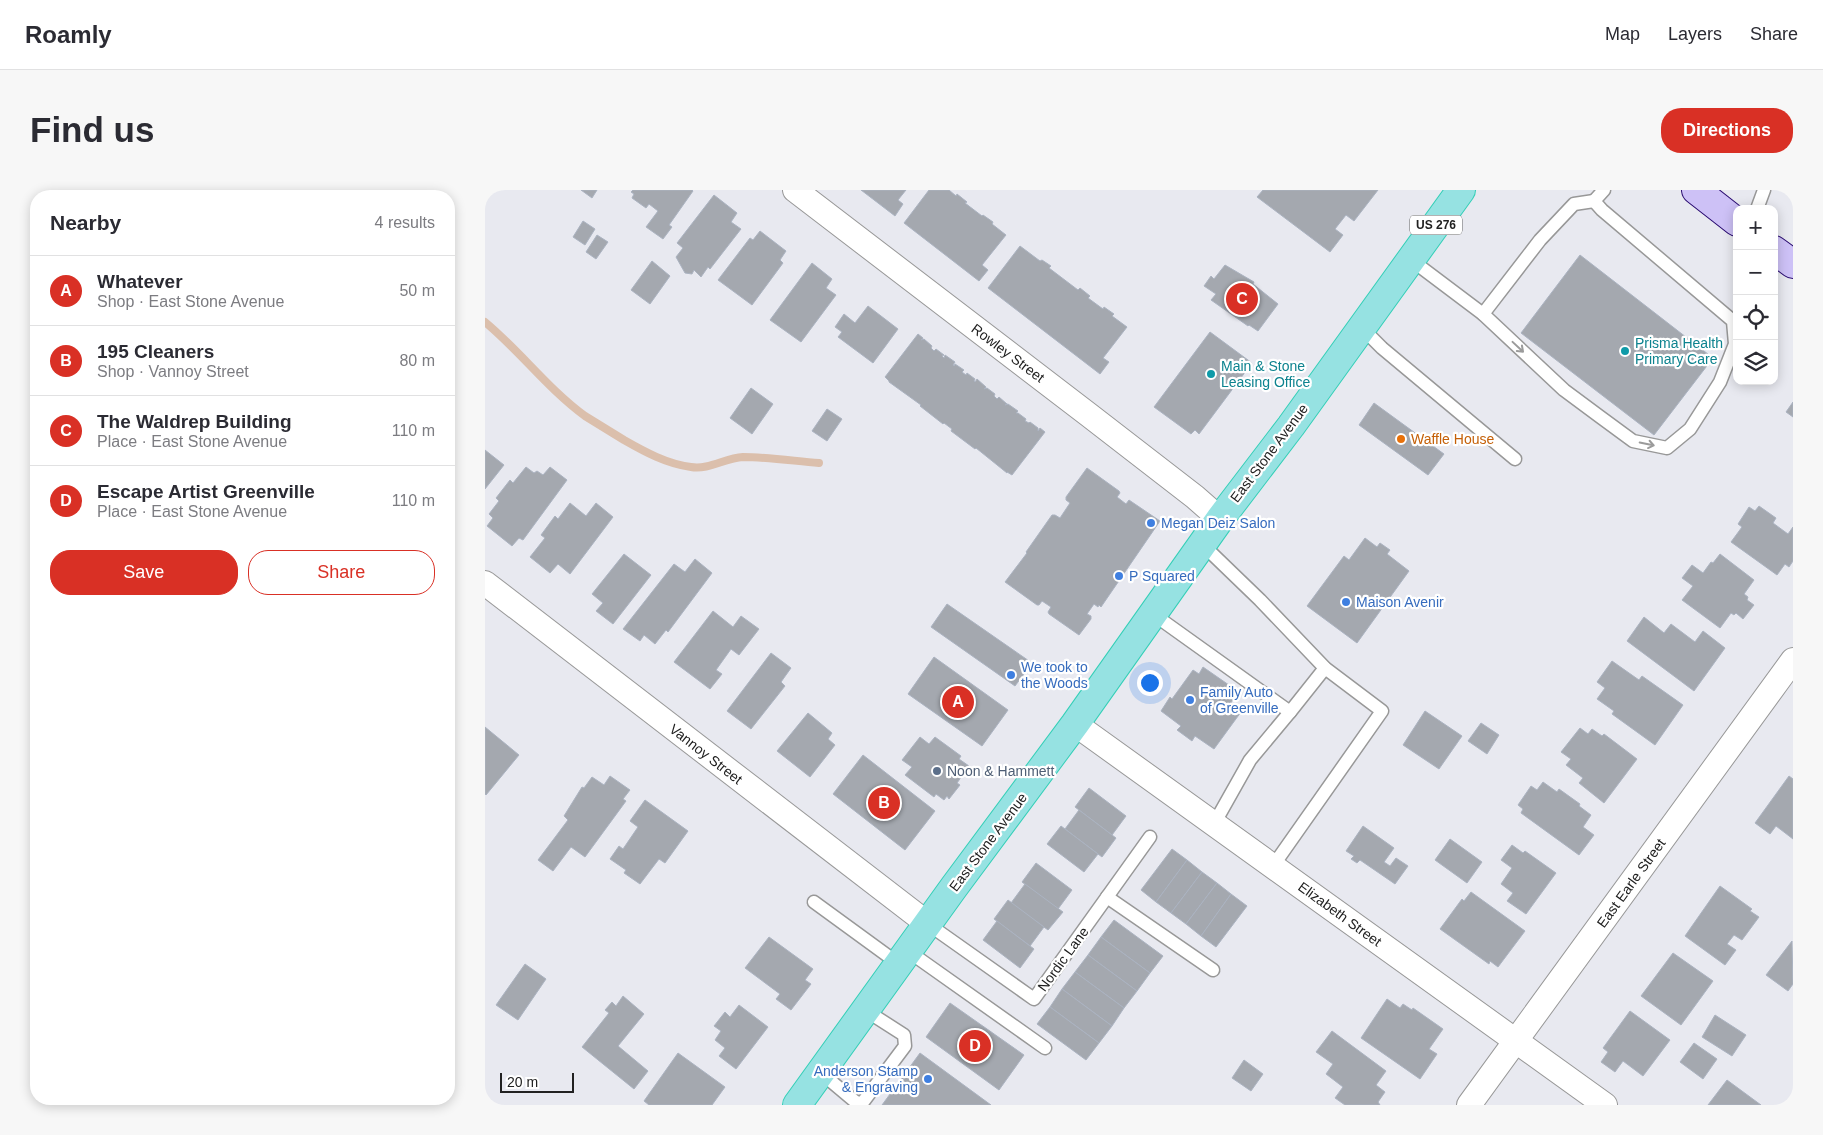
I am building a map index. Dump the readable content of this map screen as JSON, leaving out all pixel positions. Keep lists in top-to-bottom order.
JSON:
{
  "streets": {
    "highway": ["US 276", "East Stone Avenue"],
    "street": [
      "Rowley Street",
      "Vannoy Street",
      "East Earle Street",
      "Elizabeth Street"
    ],
    "lane": ["Nordic Lane"]
  },
  "crossings": [
    ["Rowley Street", "East Stone Avenue"],
    ["East Stone Avenue", "Vannoy Street"],
    ["East Stone Avenue", "Elizabeth Street"],
    ["East Stone Avenue", "Nordic Lane"],
    ["Vannoy Street", "Nordic Lane"],
    ["East Earle Street", "Elizabeth Street"]
  ],
  "places": [
    "Prisma Health Primary Care",
    "Main & Stone Leasing Office",
    "Waffle House",
    "Megan Deiz Salon",
    "P Squared",
    "Maison Avenir",
    "We took to the Woods",
    "Family Auto of Greenville",
    "Noon & Hammett",
    "Anderson Stamp & Engraving"
  ],
  "scale_bar": "20 m",
  "page": {
    "header": "Roamly",
    "nav": ["Map", "Layers", "Share"],
    "buttons": [
      "Directions",
      ["Save", "Share"]
    ],
    "title": "Find us",
    "heading": ["Nearby", "4 results"],
    "map_buttons": ["+", "−"],
    "list": [
      {
        "mark": "A",
        "name": "Whatever",
        "note": "Shop · East Stone Avenue",
        "value": "50 m"
      },
      {
        "mark": "B",
        "name": "195 Cleaners",
        "note": "Shop · Vannoy Street",
        "value": "80 m"
      },
      {
        "mark": "C",
        "name": "The Waldrep Building",
        "note": "Place · East Stone Avenue",
        "value": "110 m"
      },
      {
        "mark": "D",
        "name": "Escape Artist Greenville",
        "note": "Place · East Stone Avenue",
        "value": "110 m"
      }
    ],
    "pins": [
      "C",
      "A",
      "B",
      "D"
    ],
    "scale": "20 m"
  }
}
